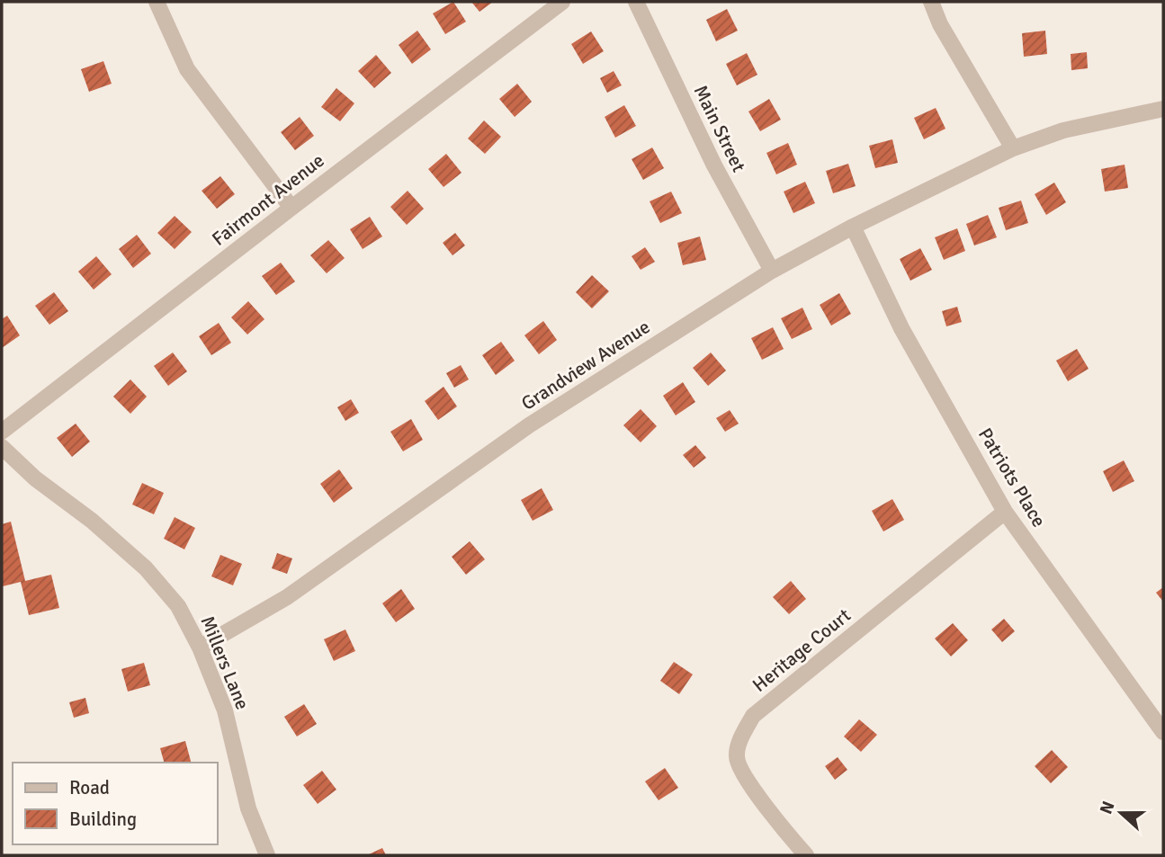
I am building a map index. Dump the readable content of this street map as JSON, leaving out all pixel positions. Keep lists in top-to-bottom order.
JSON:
{
  "streets": {
    "street": [
      "Main Street",
      "Fairmont Avenue",
      "Grandview Avenue",
      "Patriots Place",
      "Heritage Court",
      "Millers Lane"
    ]
  },
  "crossings": [
    ["Main Street", "Grandview Avenue"],
    ["Grandview Avenue", "Patriots Place"],
    ["Grandview Avenue", "Millers Lane"],
    ["Patriots Place", "Heritage Court"]
  ],
  "legend": ["Road", "Building"],
  "north": "left"
}
